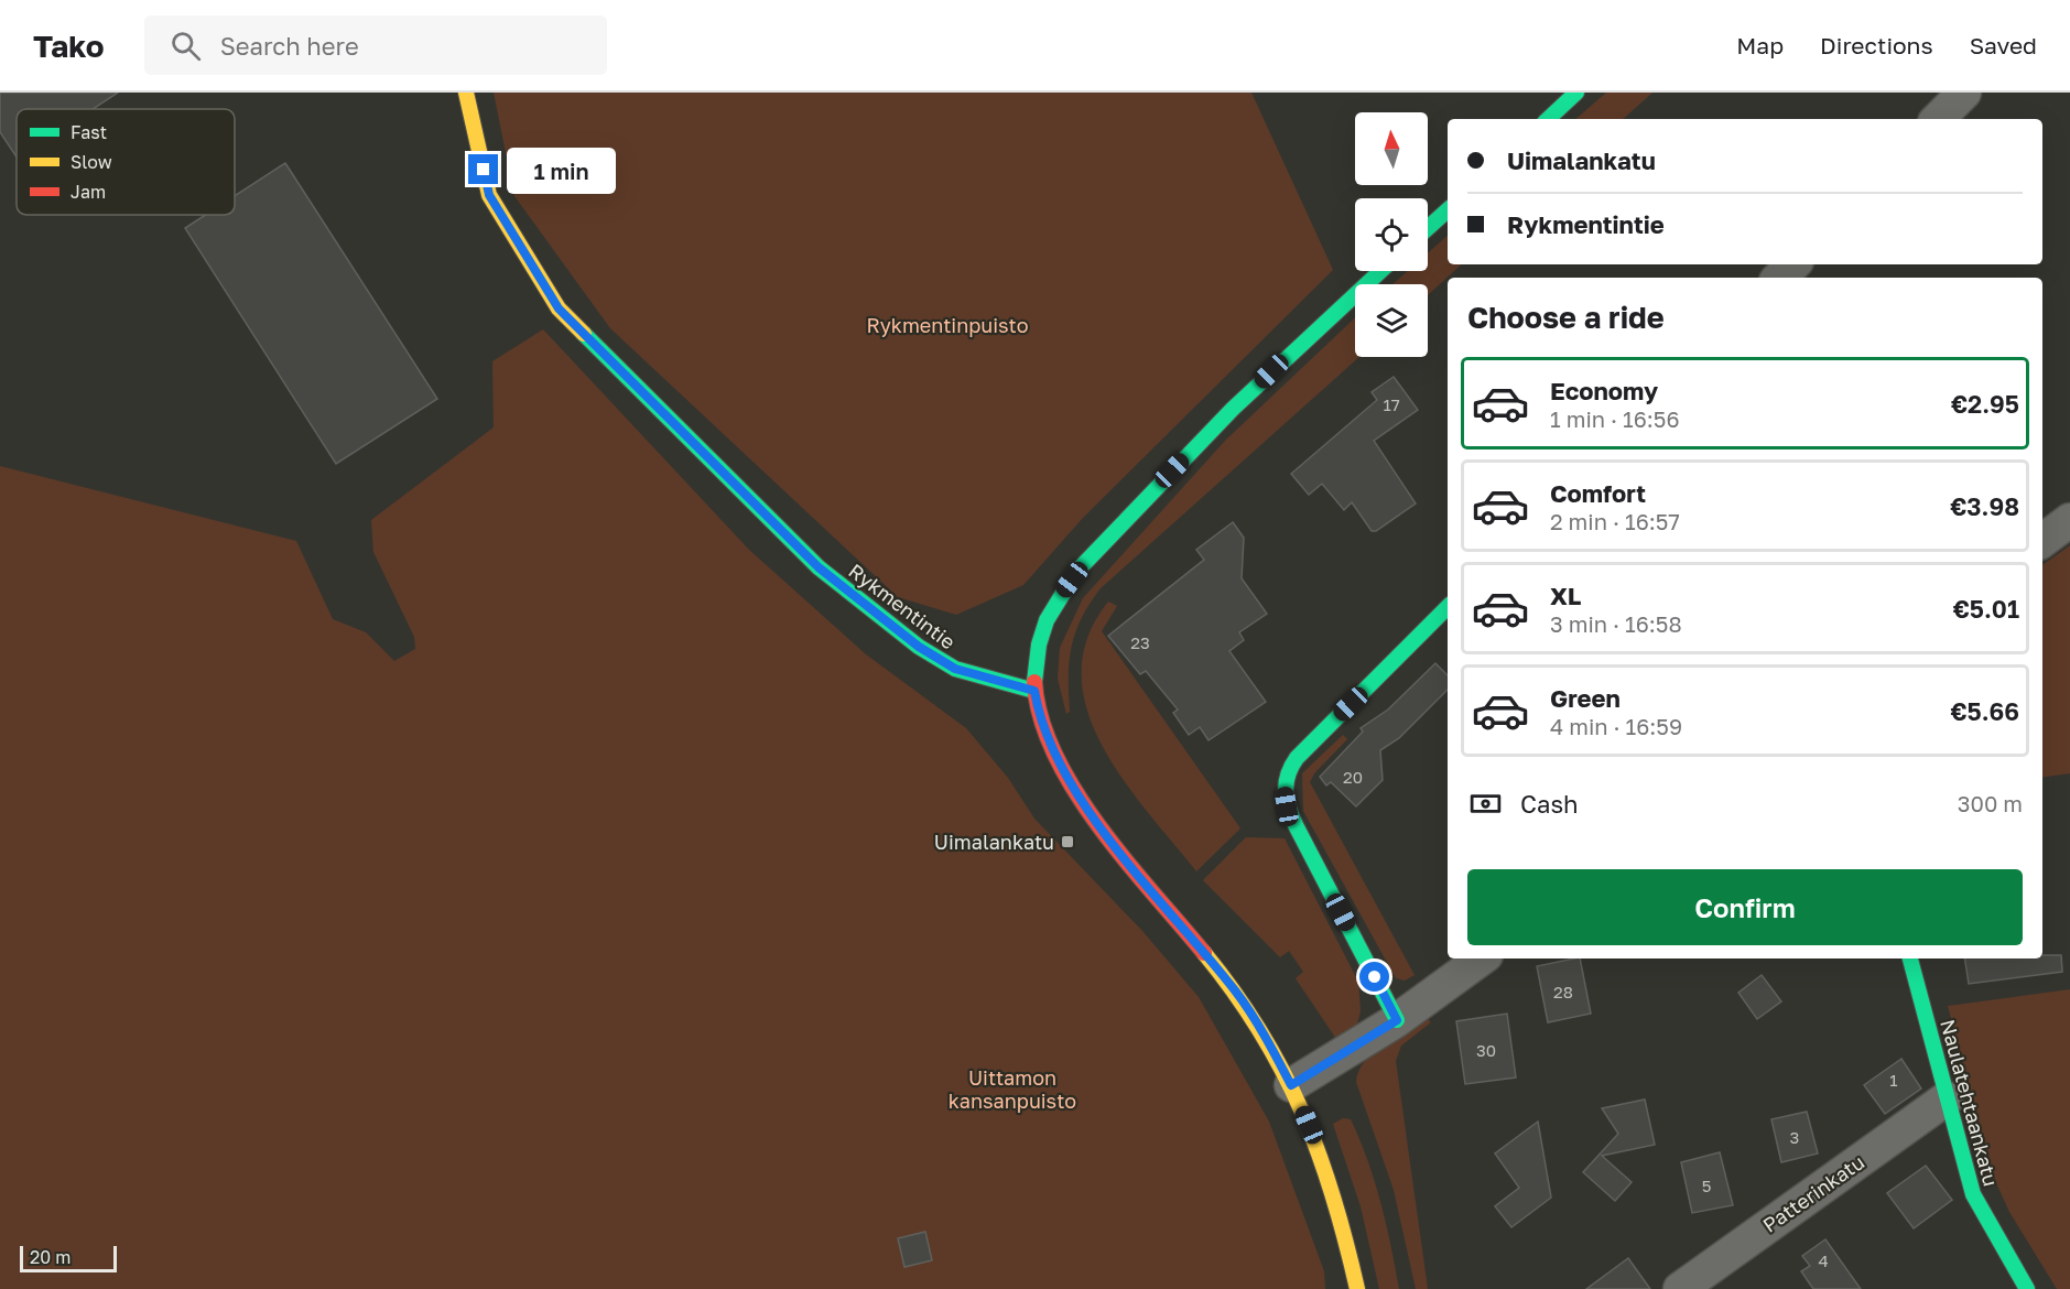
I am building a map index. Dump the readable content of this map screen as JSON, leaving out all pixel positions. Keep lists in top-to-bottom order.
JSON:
{
  "streets": {
    "street": ["Rykmentintie", "Naulatehtaankatu", "Patterinkatu"]
  },
  "crossings": [
    ["Naulatehtaankatu", "Patterinkatu"]
  ],
  "parks": ["Rykmentinpuisto", "Uittamon kansanpuisto"],
  "places": {
    "transit": ["Uimalankatu"]
  },
  "house_numbers": [
    "17",
    "23",
    "20",
    "28",
    "30",
    "1",
    "3",
    "5",
    "4"
  ],
  "legend": ["Fast", "Slow", "Jam"],
  "scale_bar": "20 m",
  "north": "top",
  "page": {
    "header": "Tako",
    "search": "Search here",
    "nav": ["Map", "Directions", "Saved"],
    "banner": ["Uimalankatu", "Rykmentintie"],
    "bubble": "1 min",
    "heading": "Choose a ride",
    "list": [
      {
        "name": "Economy",
        "note": "1 min · 16:56",
        "value": "€2.95"
      },
      {
        "name": "Comfort",
        "note": "2 min · 16:57",
        "value": "€3.98"
      },
      {
        "name": "XL",
        "note": "3 min · 16:58",
        "value": "€5.01"
      },
      {
        "name": "Green",
        "note": "4 min · 16:59",
        "value": "€5.66"
      }
    ],
    "pay": ["Cash", "300 m"],
    "buttons": "Confirm",
    "scale": "20 m"
  }
}
